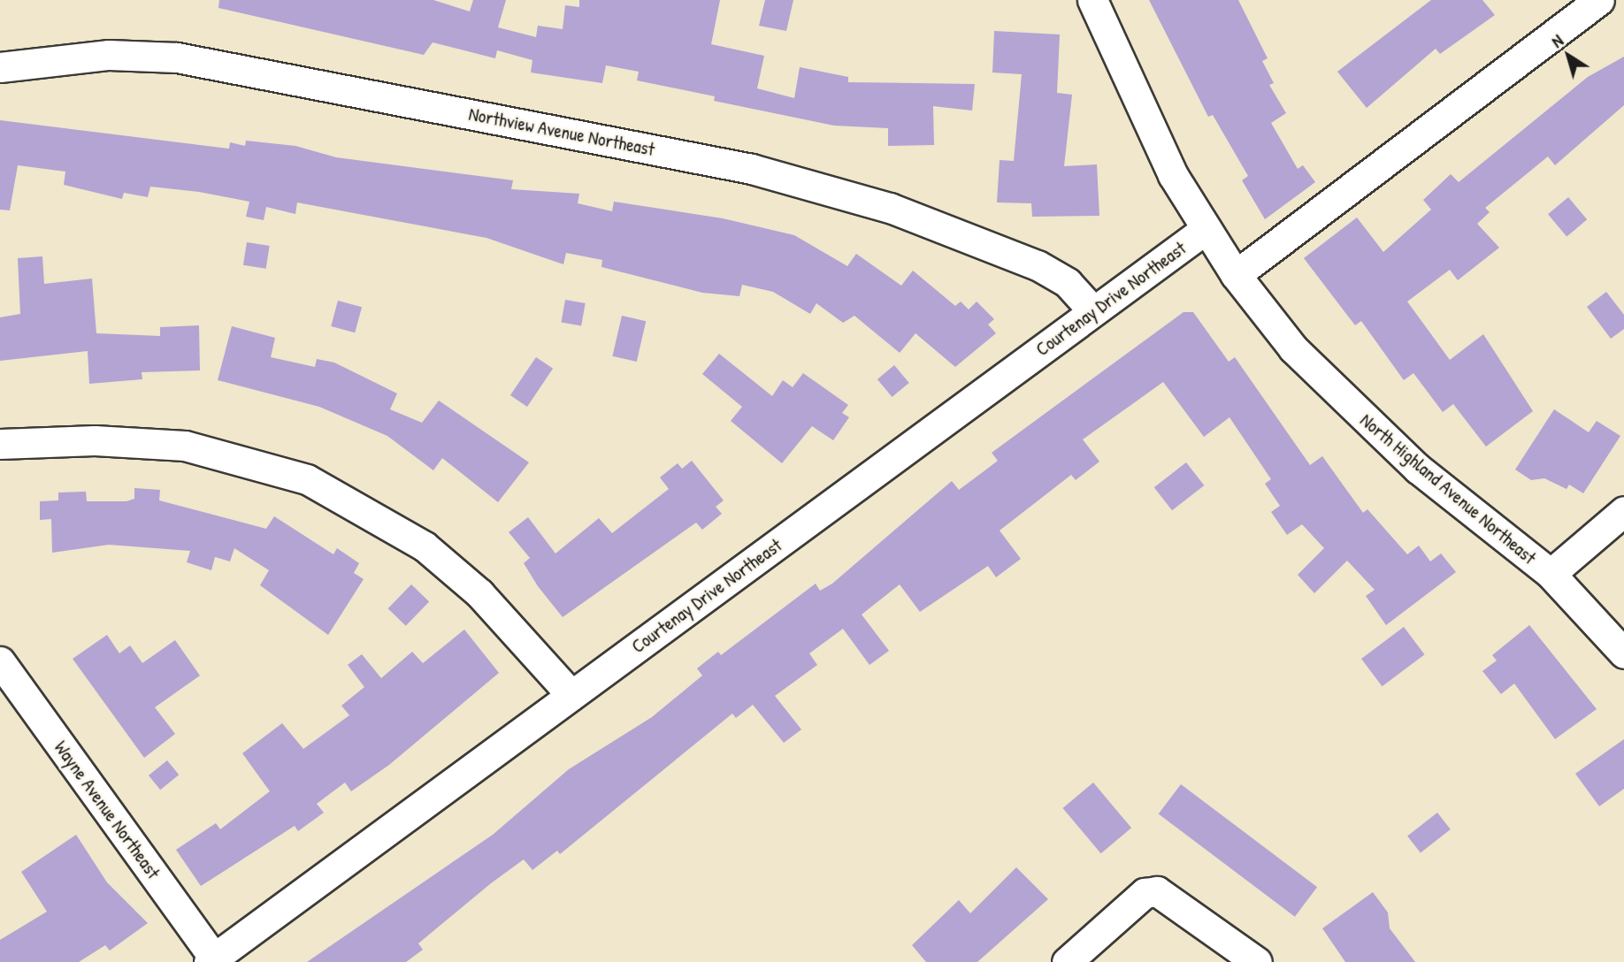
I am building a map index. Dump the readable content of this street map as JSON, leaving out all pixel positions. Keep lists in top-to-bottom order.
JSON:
{
  "streets": {
    "street": [
      "Northview Avenue Northeast",
      "Courtenay Drive Northeast",
      "North Highland Avenue Northeast",
      "Wayne Avenue Northeast"
    ]
  },
  "crossings": [
    ["Northview Avenue Northeast", "Courtenay Drive Northeast"],
    ["Courtenay Drive Northeast", "North Highland Avenue Northeast"],
    ["Courtenay Drive Northeast", "Wayne Avenue Northeast"]
  ],
  "north": "top left"
}
